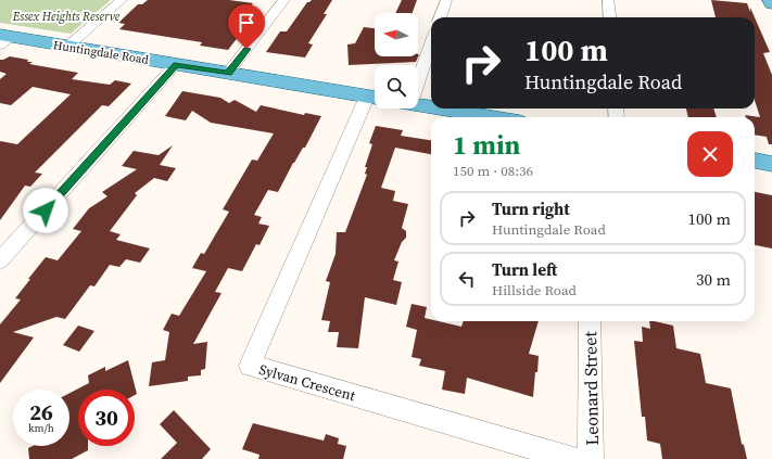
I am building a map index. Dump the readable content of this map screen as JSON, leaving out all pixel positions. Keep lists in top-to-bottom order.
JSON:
{
  "streets": {
    "main road": ["Huntingdale Road"],
    "street": ["Sylvan Crescent", "Leonard Street"]
  },
  "crossings": [
    ["Huntingdale Road", "Sylvan Crescent"]
  ],
  "parks": ["Essex Heights Reserve"],
  "north": "left",
  "page": {
    "turn": ["100 m", "Huntingdale Road"],
    "heading": ["1 min", "150 m · 08:36"],
    "list": [
      {
        "name": "Turn right",
        "note": "Huntingdale Road",
        "value": "100 m"
      },
      {
        "name": "Turn left",
        "note": "Hillside Road",
        "value": "30 m"
      }
    ],
    "speed": "26 km/h",
    "limit": "30"
  }
}
